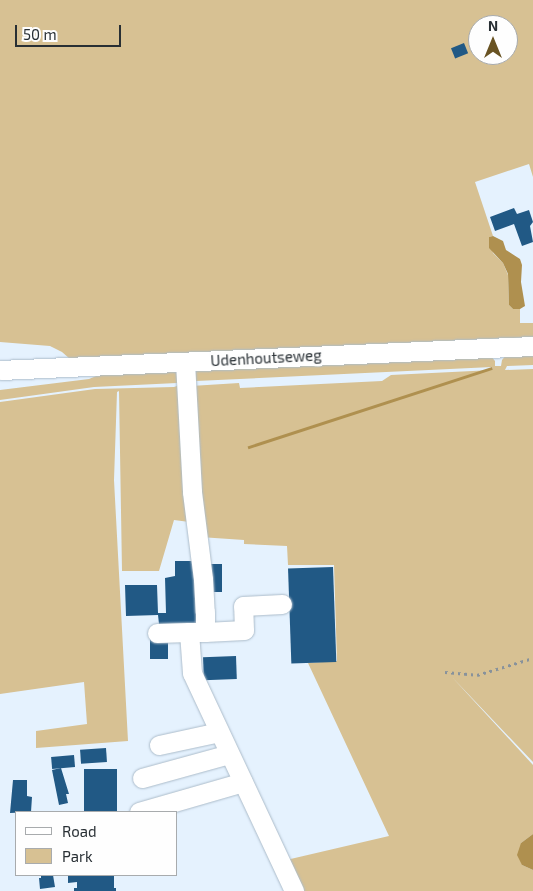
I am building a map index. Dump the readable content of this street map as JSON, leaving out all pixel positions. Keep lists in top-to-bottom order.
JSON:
{
  "streets": {
    "street": ["Udenhoutseweg"]
  },
  "legend": ["Road", "Park"],
  "scale_bar": "50 m",
  "north": "top"
}
